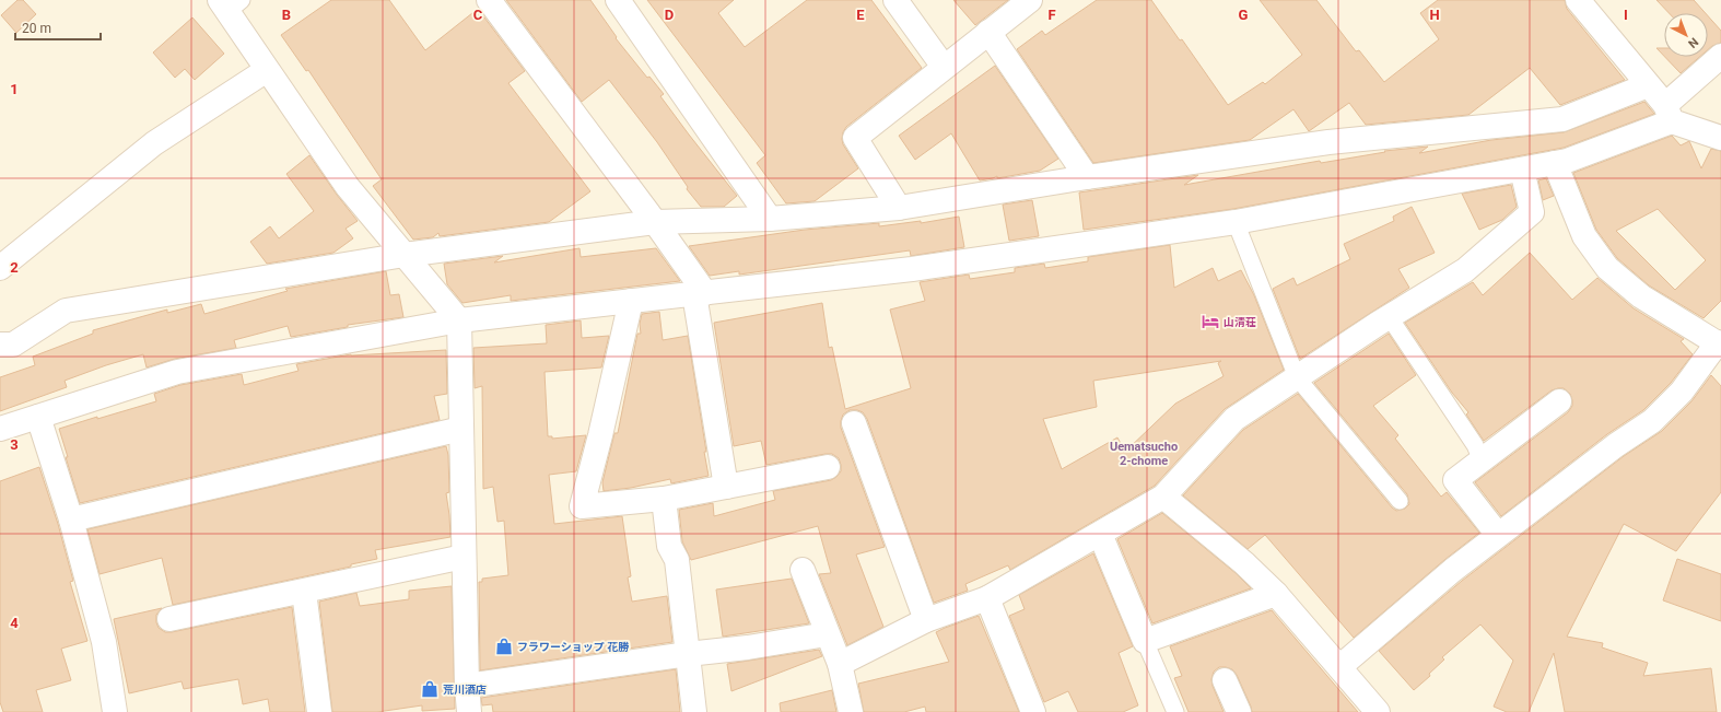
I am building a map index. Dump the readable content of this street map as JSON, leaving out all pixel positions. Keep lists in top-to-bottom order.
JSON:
{
  "districts": ["Uematsucho 2-chome"],
  "places": {
    "hotel": ["山清荘"],
    "shop": ["フラワーショップ 花勝", "荒川酒店"]
  },
  "scale_bar": "20 m",
  "north": "bottom right",
  "grid": {
    "columns": [
      "B",
      "C",
      "D",
      "E",
      "F",
      "G",
      "H",
      "I"
    ],
    "rows": [
      "1",
      "2",
      "3",
      "4"
    ]
  }
}
